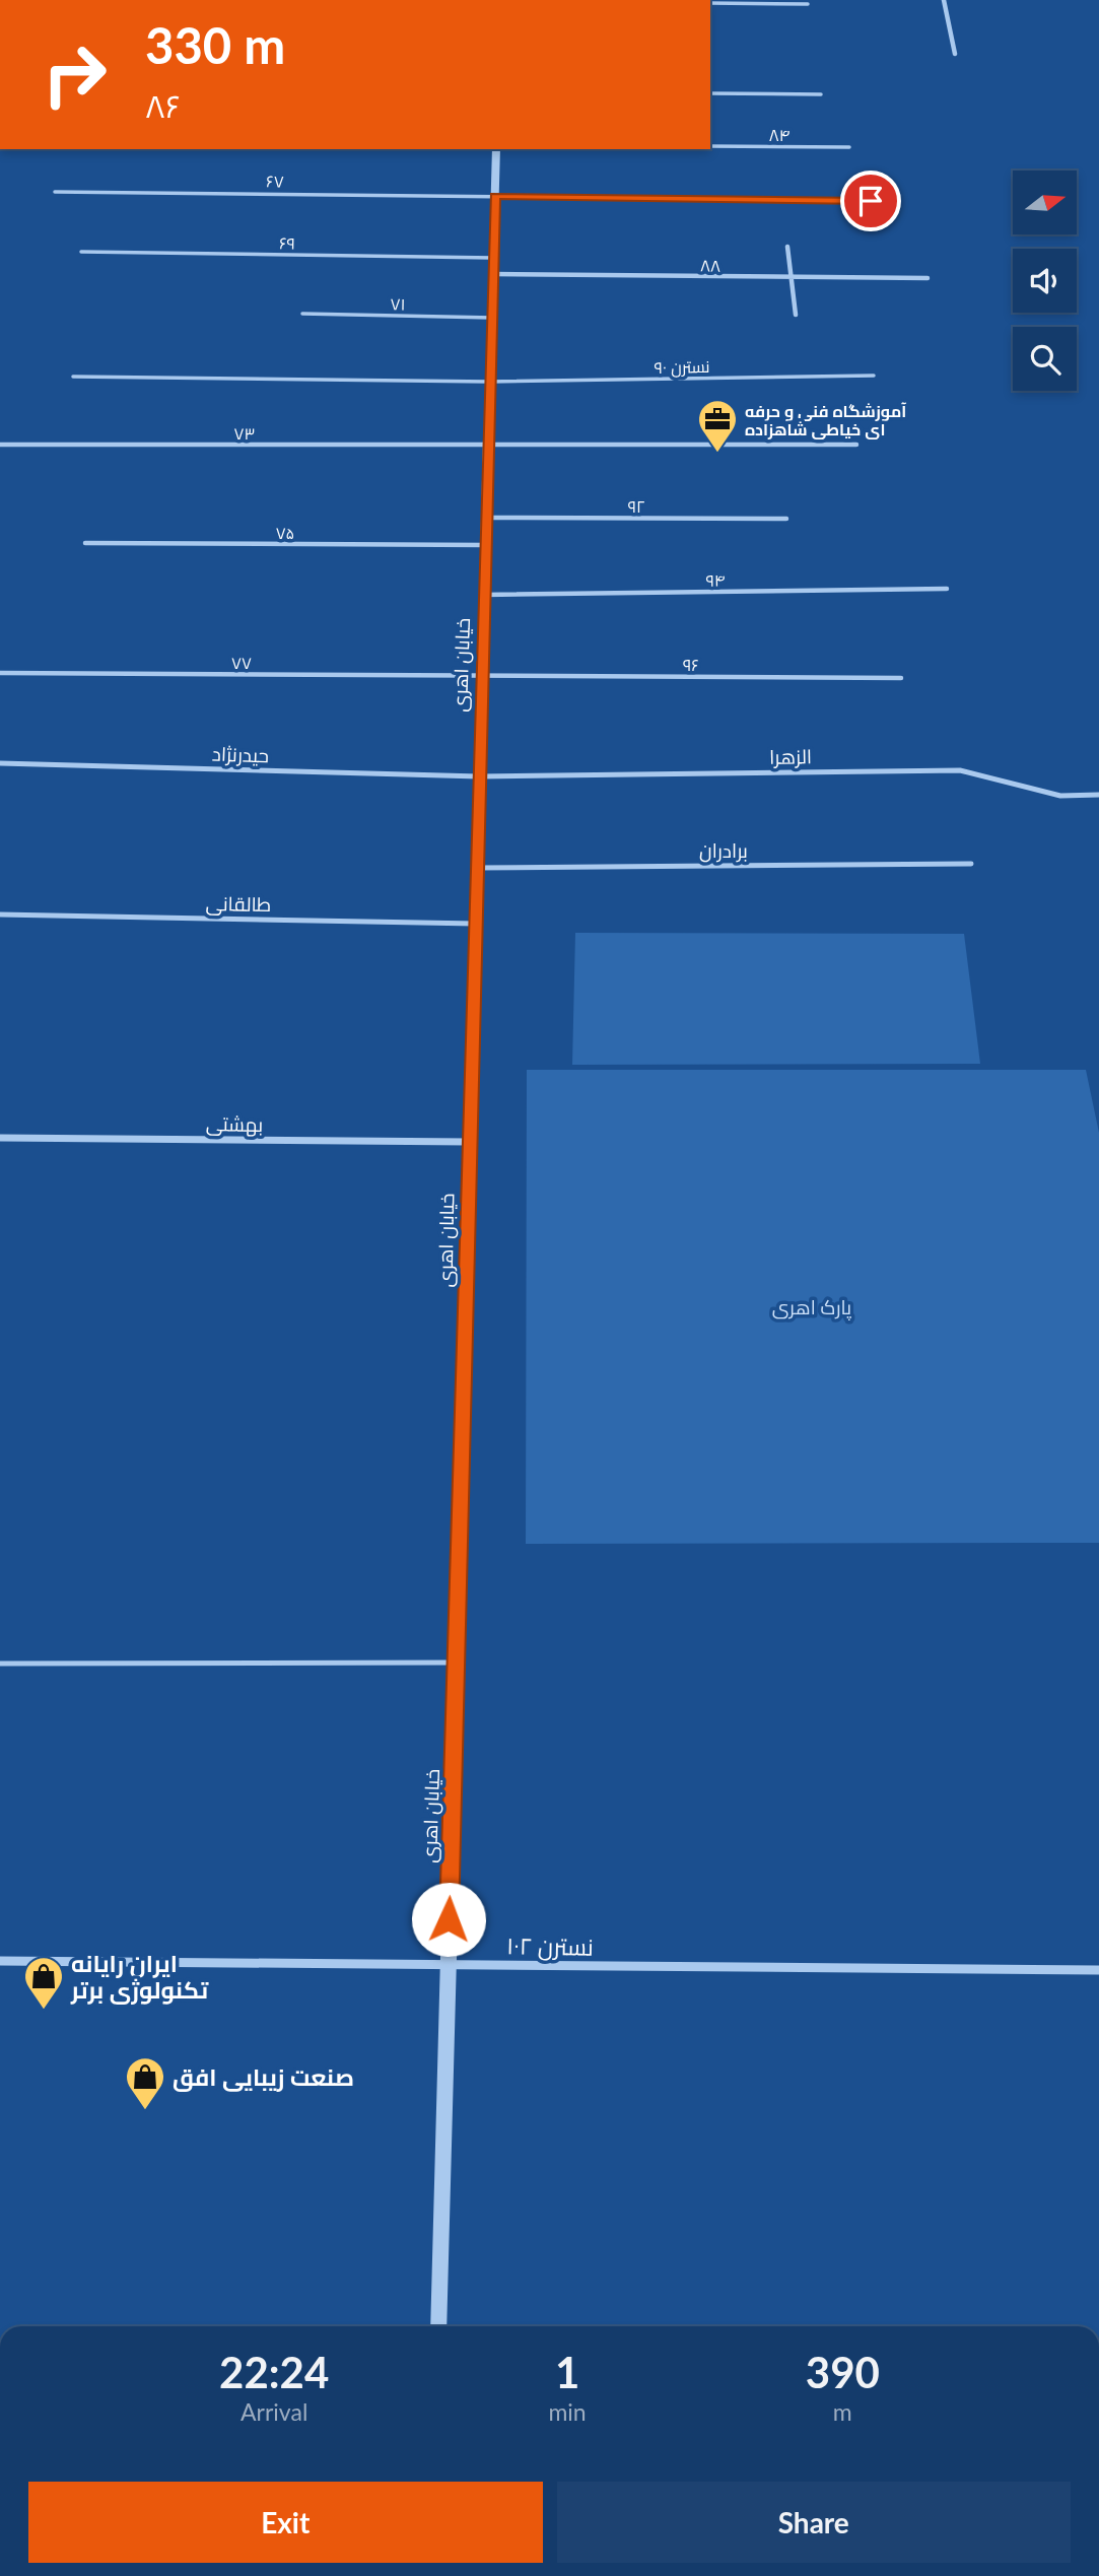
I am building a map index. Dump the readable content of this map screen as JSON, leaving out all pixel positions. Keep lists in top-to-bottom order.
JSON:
{
  "streets": {
    "street": [
      "۸۸",
      "خیابان اهری",
      "حیدرنژاد",
      "الزهرا",
      "برادران",
      "طالقانی",
      "بهشتی",
      "نسترن ۱۰۲"
    ],
    "lane": [
      "۸۴",
      "۶۷",
      "۶۹",
      "۷۱",
      "نسترن ۹۰",
      "۷۳",
      "۹۲",
      "۷۵",
      "۹۴",
      "۷۷",
      "۹۶"
    ]
  },
  "crossings": [
    ["۶۷", "خیابان اهری"],
    ["۶۹", "خیابان اهری"],
    ["۸۸", "خیابان اهری"],
    ["۷۱", "خیابان اهری"],
    ["نسترن ۹۰", "خیابان اهری"],
    ["۷۳", "خیابان اهری"],
    ["۹۲", "خیابان اهری"],
    ["۷۵", "خیابان اهری"],
    ["۹۴", "خیابان اهری"],
    ["۷۷", "۹۶"],
    ["۷۷", "خیابان اهری"],
    ["۹۶", "خیابان اهری"],
    ["خیابان اهری", "حیدرنژاد"],
    ["خیابان اهری", "الزهرا"],
    ["خیابان اهری", "برادران"],
    ["خیابان اهری", "طالقانی"],
    ["خیابان اهری", "بهشتی"],
    ["خیابان اهری", "نسترن ۱۰۲"],
    ["حیدرنژاد", "الزهرا"]
  ],
  "parks": ["پارک اهری"],
  "places": {
    "office": ["آموزشگاه فنی و حرفه ای خیاطی شاهزاده"],
    "shop": ["ایران رایانه تکنولوژی برتر", "صنعت زیبایی افق"]
  },
  "north": "right",
  "page": {
    "turn": ["330 m", "۸۶"],
    "eta": [
      "22:24",
      "Arrival",
      "1",
      "min",
      "390",
      "m"
    ],
    "buttons": ["Exit", "Share"]
  }
}
